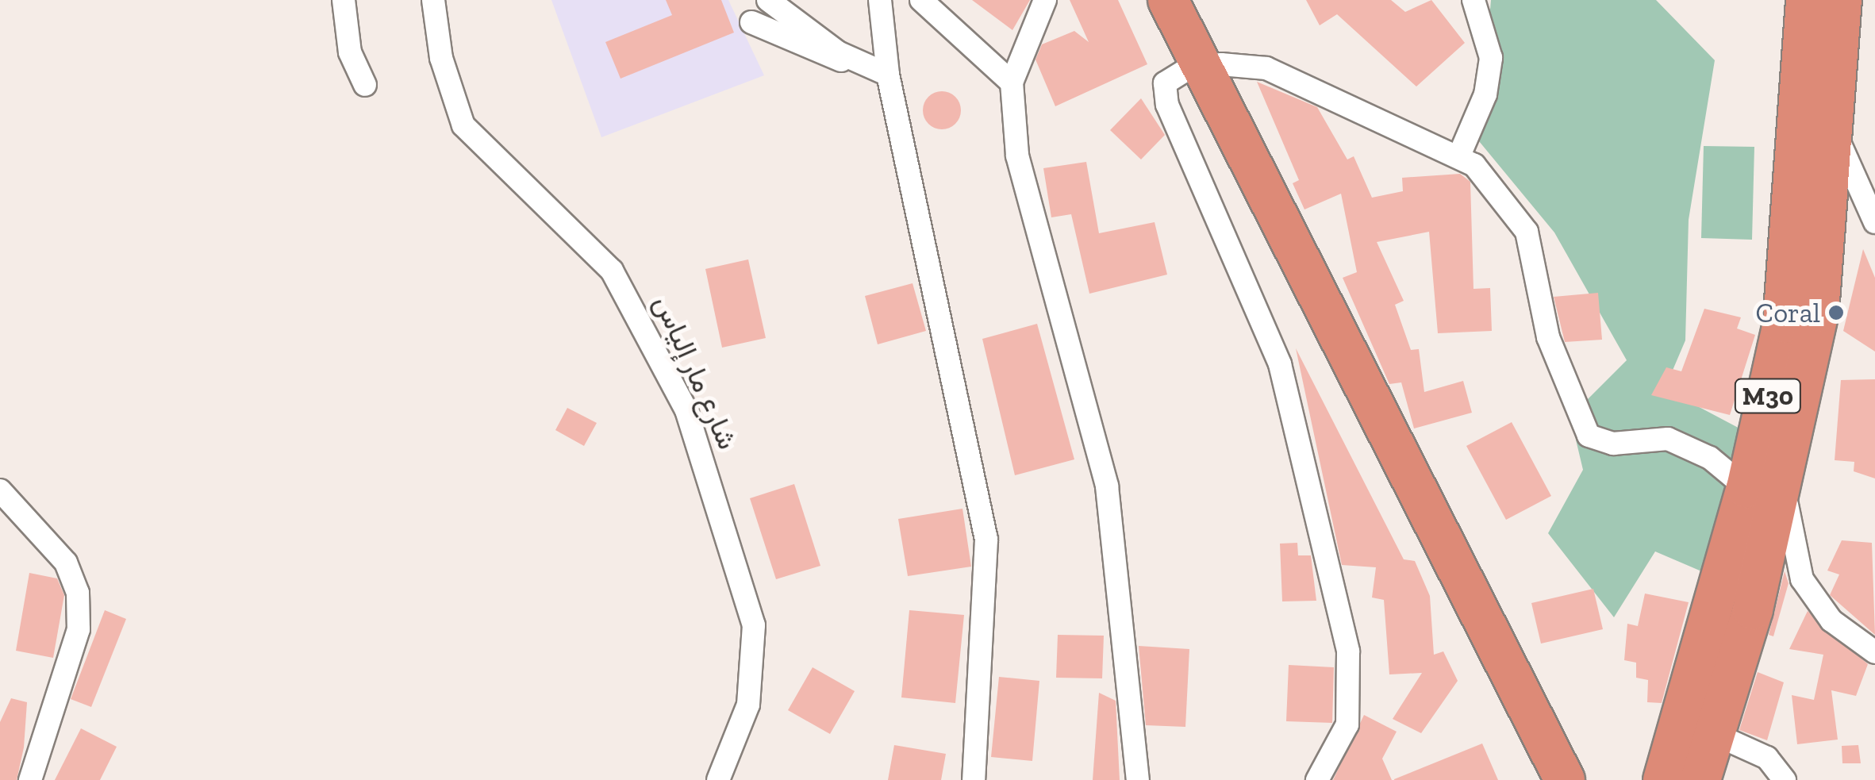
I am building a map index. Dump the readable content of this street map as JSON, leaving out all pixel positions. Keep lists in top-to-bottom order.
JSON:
{
  "streets": {
    "highway": ["M30"],
    "street": ["شارع مار إلياس"]
  },
  "places": ["Coral"]
}
